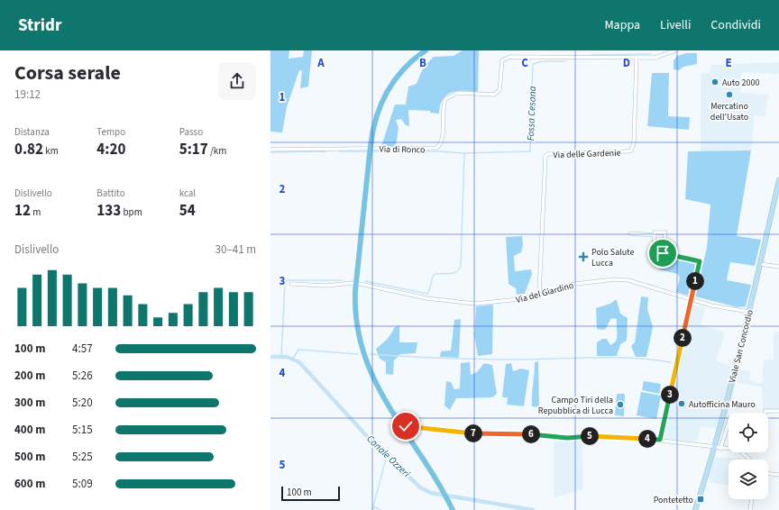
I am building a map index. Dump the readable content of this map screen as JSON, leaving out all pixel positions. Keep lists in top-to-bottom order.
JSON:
{
  "streets": {
    "main road": ["Viale San Concordio"],
    "street": ["Via di Ronco", "Via delle Gardenie", "Via del Giardino"]
  },
  "crossings": [
    ["Via di Ronco", "Via delle Gardenie"],
    ["Via delle Gardenie", "Via del Giardino"],
    ["Via del Giardino", "Viale San Concordio"]
  ],
  "water": ["Fossa Cesana", "Canale Ozzeri"],
  "places": {
    "other": [
      "Auto 2000",
      "Mercatino dell'Usato",
      "Autofficina Mauro",
      "Campo Tiri della Repubblica di Lucca"
    ],
    "health": ["Polo Salute Lucca"],
    "transit": ["Pontetetto"]
  },
  "scale_bar": "100 m",
  "page": {
    "header": "Stridr",
    "nav": ["Mappa", "Livelli", "Condividi"],
    "heading": ["Corsa serale", "19:12"],
    "stats": [
      ["Distanza", "0.82 km"],
      ["Tempo", "4:20"],
      ["Passo", "5:17 /km"],
      ["Dislivello", "12 m"],
      ["Battito", "133 bpm"],
      ["kcal", "54"]
    ],
    "chart": ["Dislivello", "30–41 m"],
    "pins": [
      "1",
      "2",
      "3",
      "7",
      "6",
      "5",
      "4"
    ],
    "list": [
      {
        "name": "100 m",
        "note": "4:57"
      },
      {
        "name": "200 m",
        "note": "5:26"
      },
      {
        "name": "300 m",
        "note": "5:20"
      },
      {
        "name": "400 m",
        "note": "5:15"
      },
      {
        "name": "500 m",
        "note": "5:25"
      },
      {
        "name": "600 m",
        "note": "5:09"
      }
    ],
    "scale": "100 m"
  },
  "grid": {
    "columns": [
      "A",
      "B",
      "C",
      "D",
      "E"
    ],
    "rows": [
      "1",
      "2",
      "3",
      "4",
      "5"
    ]
  }
}
